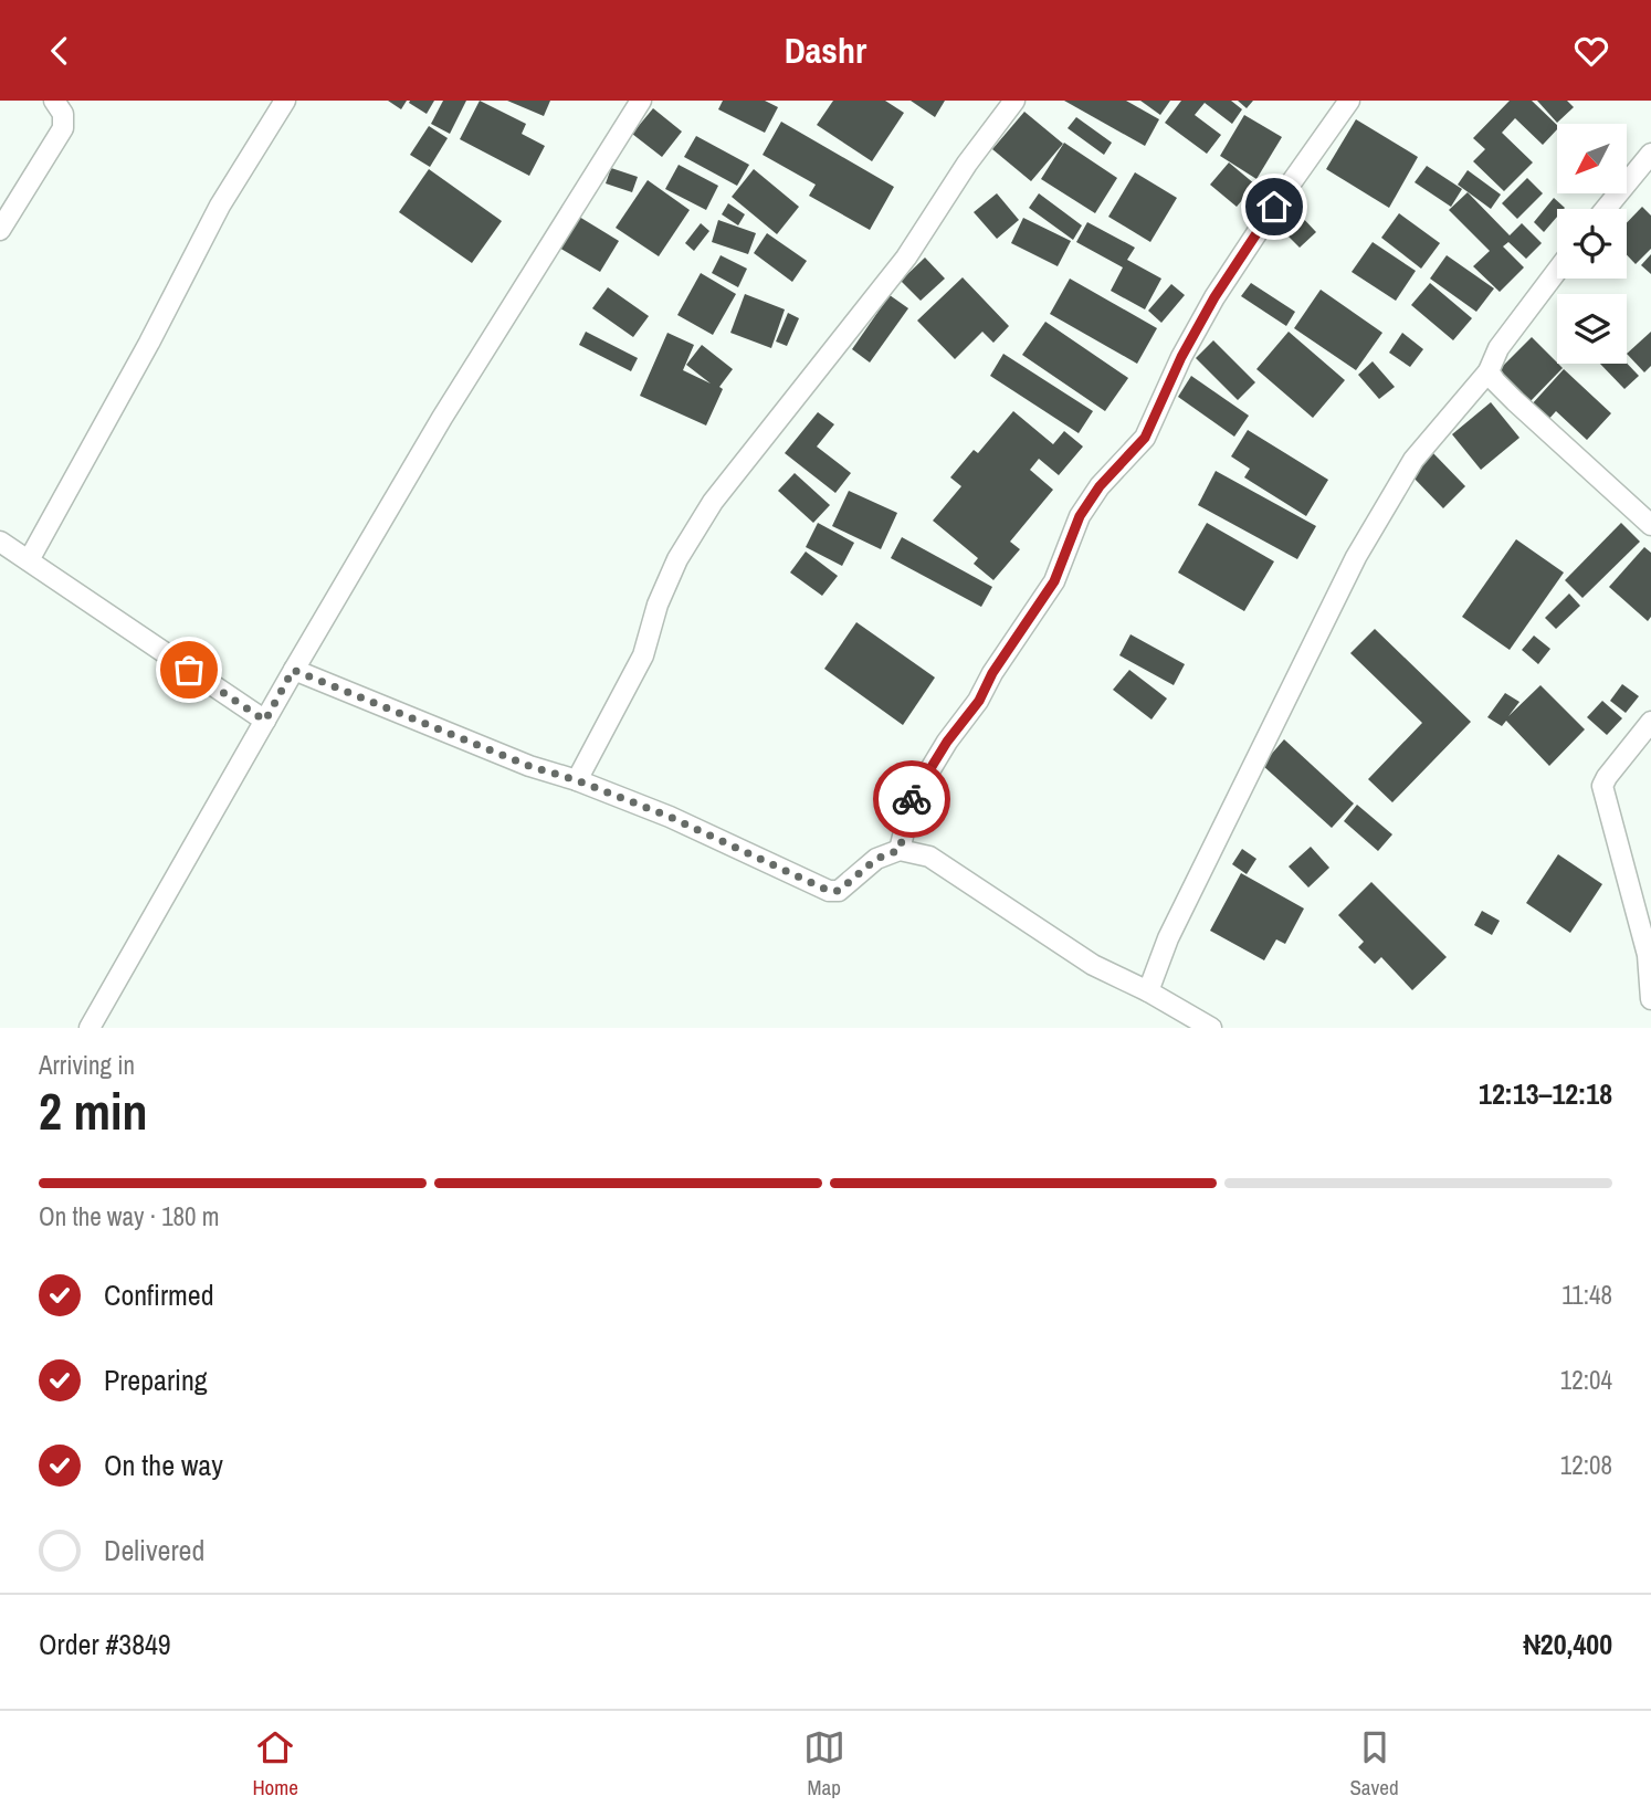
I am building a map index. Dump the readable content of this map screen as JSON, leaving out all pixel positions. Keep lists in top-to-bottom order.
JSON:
{
  "north": "bottom left",
  "page": {
    "header": "Dashr",
    "heading": ["2 min", "Arriving in", "12:13–12:18"],
    "panel": ["Order #3849", "₦20,400"],
    "bar": "On the way · 180 m",
    "list": [
      ["Confirmed", "11:48"],
      ["Preparing", "12:04"],
      ["On the way", "12:08"],
      "Delivered"
    ],
    "tabs": ["Home", "Map", "Saved"]
  }
}
